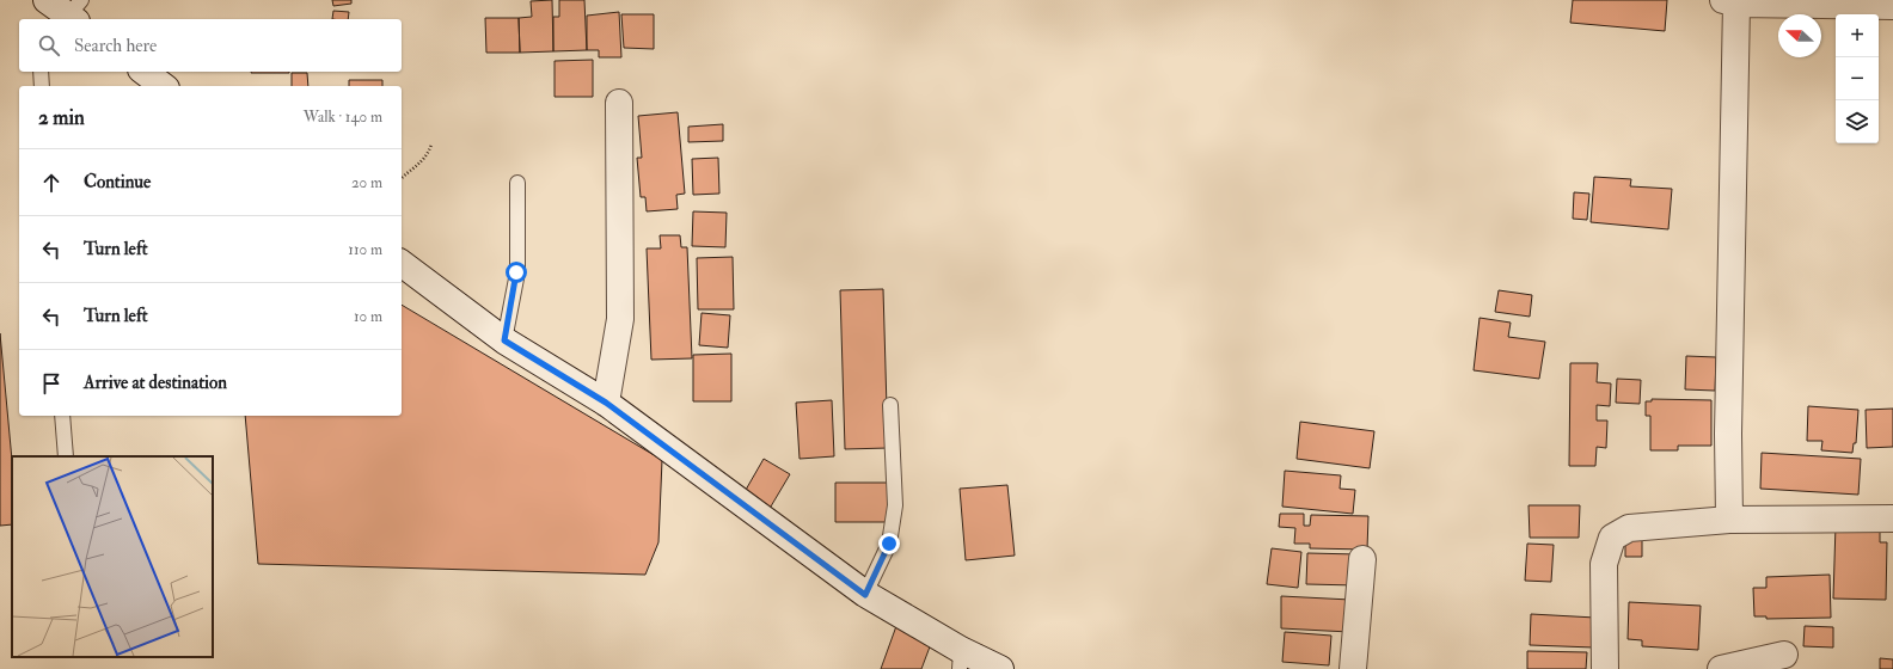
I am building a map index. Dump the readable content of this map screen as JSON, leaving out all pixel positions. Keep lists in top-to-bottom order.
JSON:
{
  "north": "left",
  "page": {
    "map_buttons": ["+", "−"],
    "search": "Search here",
    "heading": ["2 min", "Walk · 140 m"],
    "list": [
      ["Continue", "20 m"],
      ["Turn left", "110 m"],
      ["Turn left", "10 m"],
      "Arrive at destination"
    ]
  }
}
